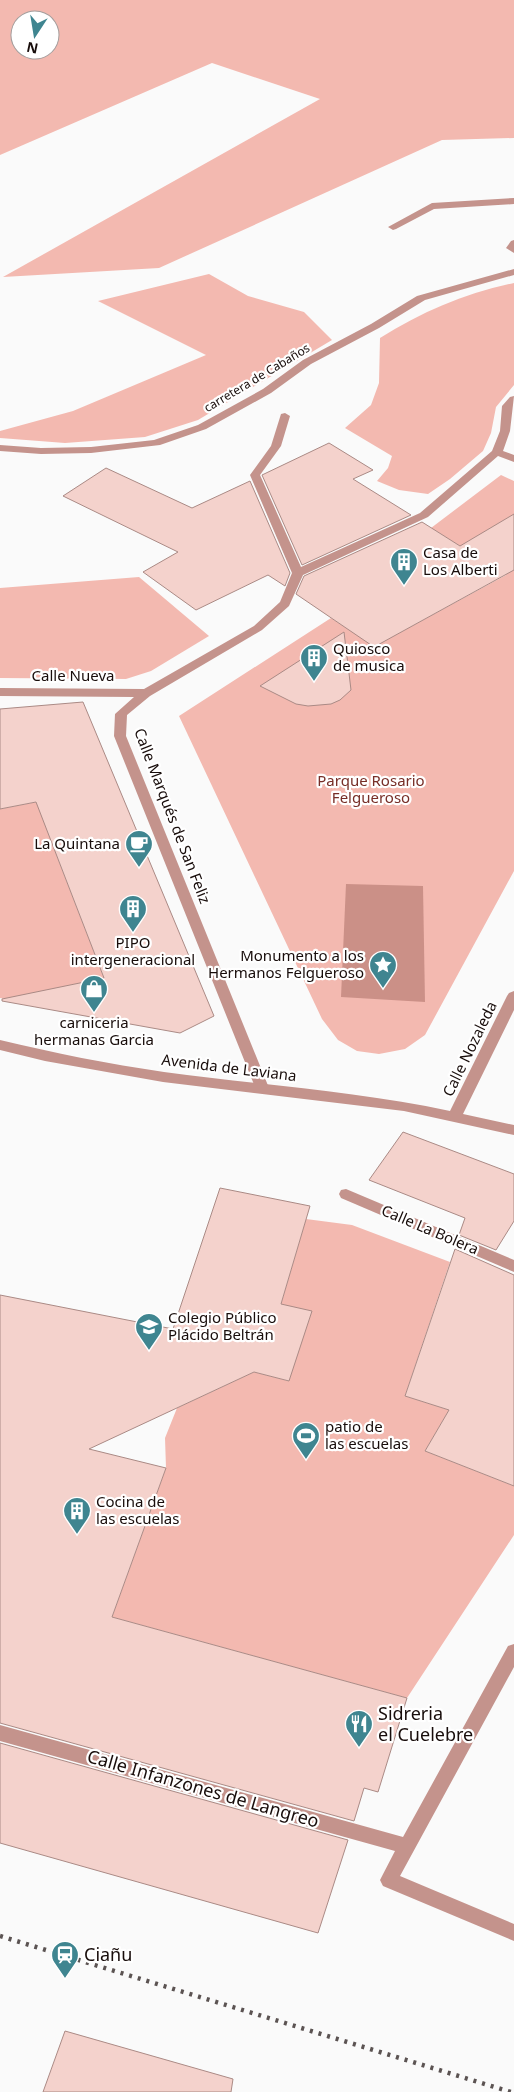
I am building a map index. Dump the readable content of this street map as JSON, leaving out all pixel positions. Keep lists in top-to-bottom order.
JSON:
{
  "streets": {
    "street": [
      "carretera de Cabaños",
      "Calle Nueva",
      "Calle Marqués de San Feliz",
      "Calle Nozaleda",
      "Avenida de Laviana",
      "Calle La Bolera",
      "Calle Infanzones de Langreo"
    ]
  },
  "crossings": [
    ["Calle Nueva", "Calle Marqués de San Feliz"],
    ["Calle Marqués de San Feliz", "Avenida de Laviana"],
    ["Calle Nozaleda", "Avenida de Laviana"]
  ],
  "parks": ["Parque Rosario Felgueroso"],
  "places": {
    "building": [
      "Casa de Los Alberti",
      "Quiosco de musica",
      "PIPO intergeneracional",
      "Cocina de las escuelas"
    ],
    "cafe": ["La Quintana"],
    "place": ["Monumento a los Hermanos Felgueroso"],
    "shop": ["carniceria hermanas Garcia"],
    "school or university": ["Colegio Público Plácido Beltrán"],
    "sports": ["patio de las escuelas"],
    "restaurant": ["Sidreria el Cuelebre"],
    "station": ["Ciañu"]
  },
  "north": "bottom"
}
